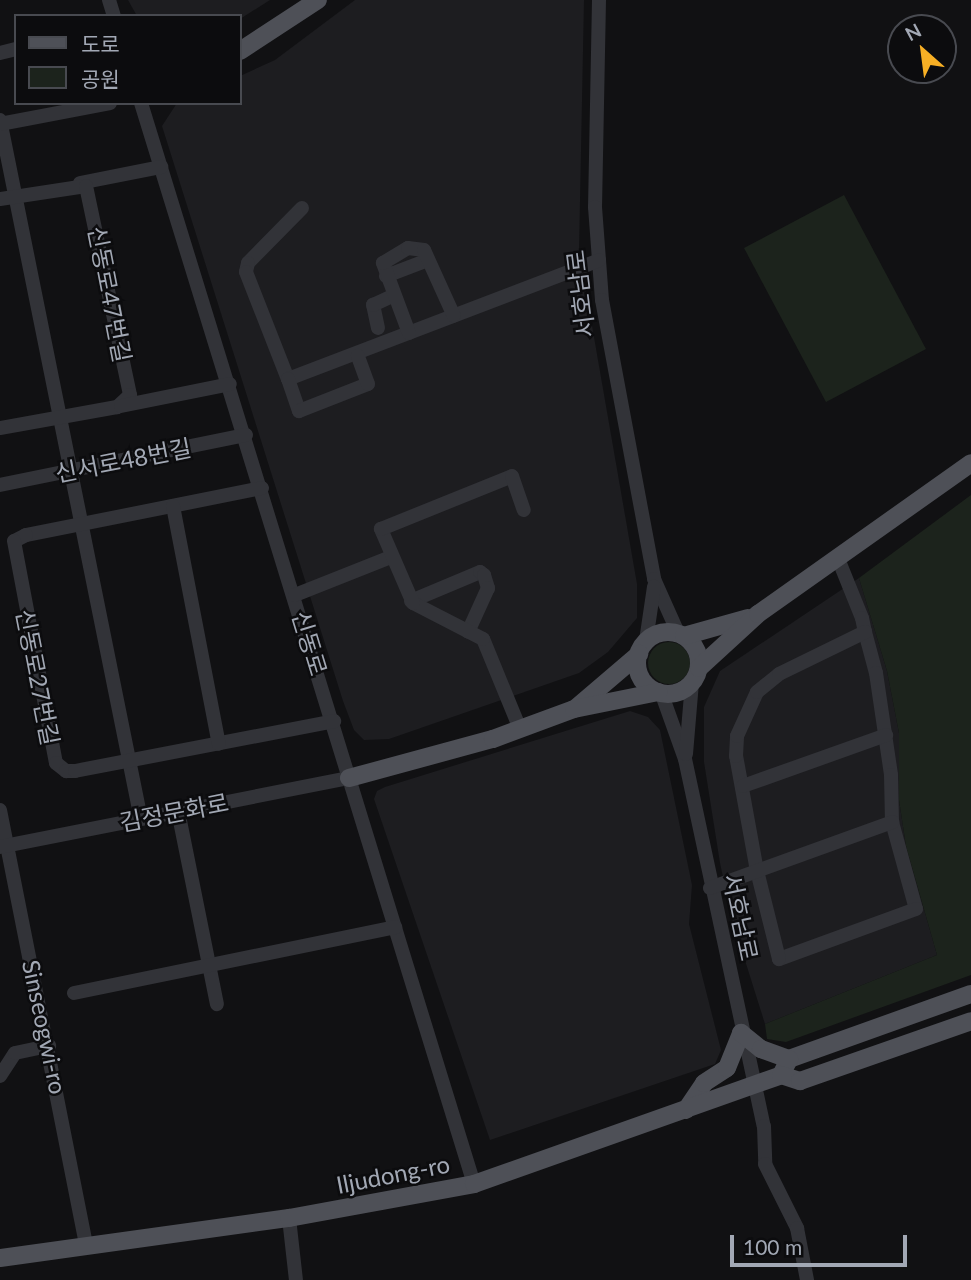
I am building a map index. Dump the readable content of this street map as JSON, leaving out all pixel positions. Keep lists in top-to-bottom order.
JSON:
{
  "streets": {
    "main road": ["Iljudong-ro"],
    "street": [
      "신동로47번길",
      "서호남로",
      "신서로48번길",
      "신동로",
      "신동로27번길",
      "김정문화로",
      "Sinseogwi-ro"
    ]
  },
  "crossings": [
    ["서호남로", "Iljudong-ro"],
    ["신서로48번길", "신동로"],
    ["신동로", "신동로27번길"],
    ["신동로", "김정문화로"],
    ["신동로", "Iljudong-ro"],
    ["김정문화로", "Sinseogwi-ro"],
    ["Sinseogwi-ro", "Iljudong-ro"]
  ],
  "legend": ["도로", "공원"],
  "scale_bar": "100 m",
  "north": "top left"
}
